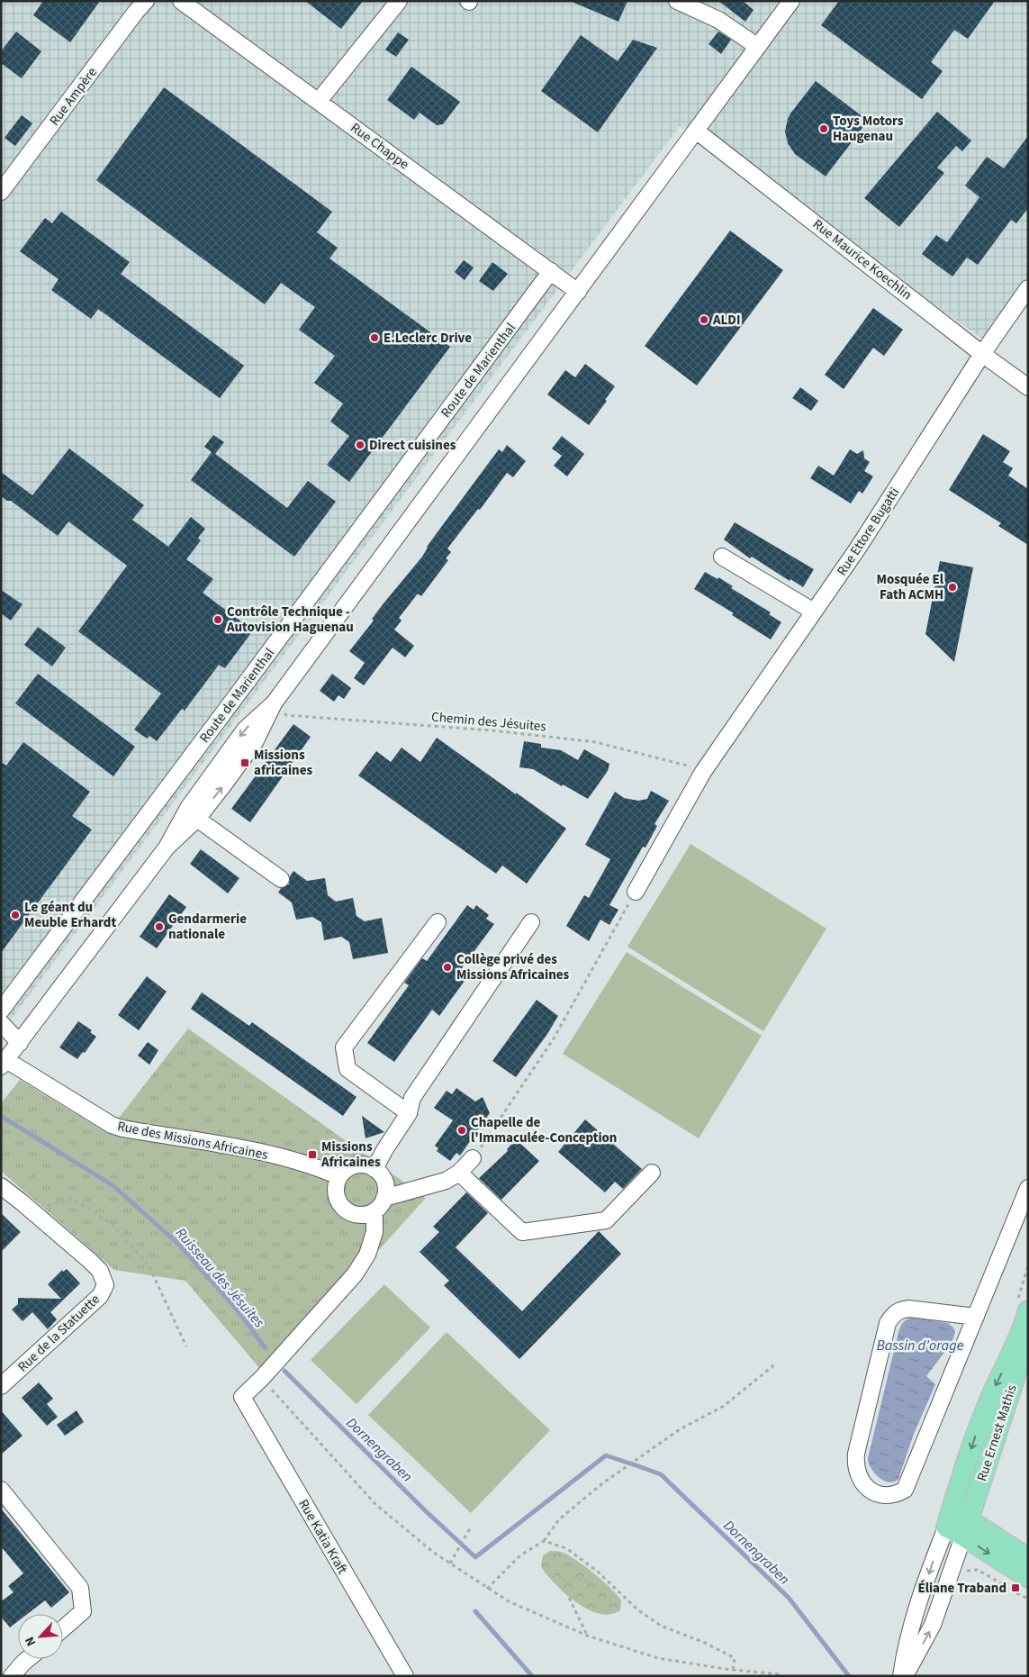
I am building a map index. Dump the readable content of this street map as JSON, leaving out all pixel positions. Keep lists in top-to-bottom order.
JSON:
{
  "streets": {
    "main road": ["Rue Ernest Mathis"],
    "street": [
      "Rue Ampère",
      "Rue Chappe",
      "Rue Maurice Koechlin",
      "Route de Marienthal",
      "Rue Ettore Bugatti",
      "Rue des Missions Africaines",
      "Rue de la Statuette",
      "Rue Katia Kraft"
    ],
    "path": ["Chemin des Jésuites"]
  },
  "crossings": [
    ["Rue Chappe", "Route de Marienthal"],
    ["Rue Maurice Koechlin", "Rue Ettore Bugatti"],
    ["Rue Ettore Bugatti", "Chemin des Jésuites"]
  ],
  "water": ["Ruisseau des Jésuites", "Bassin d'orage", "Dornengraben"],
  "places": {
    "other": [
      "Toys Motors Haugenau",
      "ALDI",
      "E.Leclerc Drive",
      "Direct cuisines",
      "Mosquée El Fath ACMH",
      "Contrôle Technique - Autovision Haguenau",
      "Le géant du Meuble Erhardt",
      "Gendarmerie nationale",
      "Collège privé des Missions Africaines",
      "Chapelle de l'Immaculée-Conception"
    ],
    "transit": ["Missions africaines", "Missions Africaines", "Éliane Traband"]
  },
  "north": "bottom left"
}
